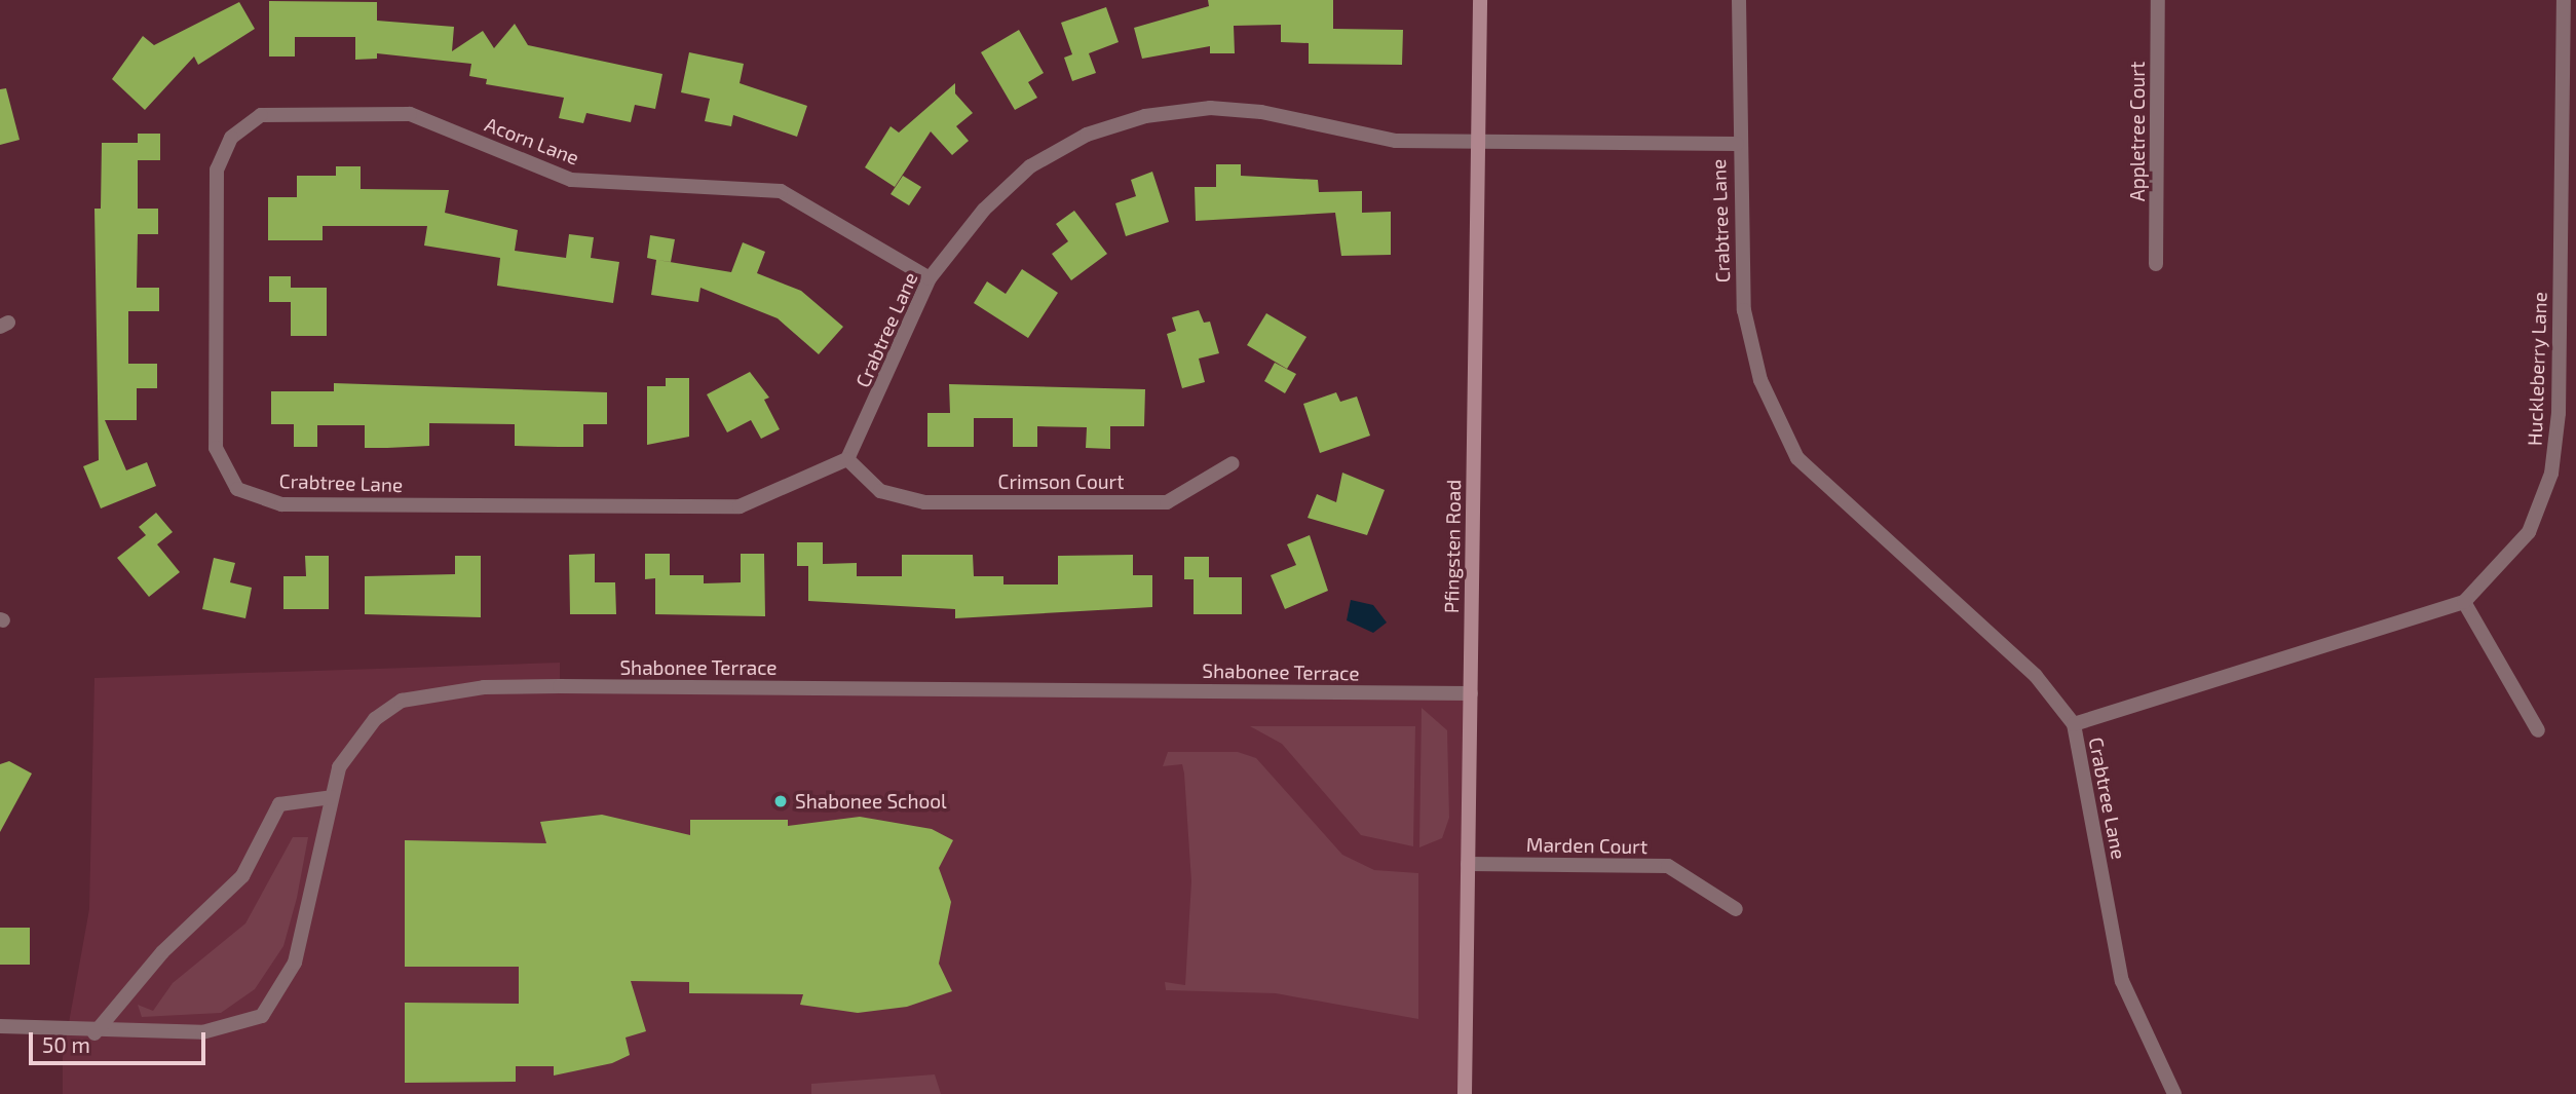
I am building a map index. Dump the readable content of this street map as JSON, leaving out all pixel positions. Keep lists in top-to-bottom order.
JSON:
{
  "streets": {
    "main road": ["Pfingsten Road"],
    "street": [
      "Appletree Court",
      "Acorn Lane",
      "Crabtree Lane",
      "Huckleberry Lane",
      "Crimson Court",
      "Shabonee Terrace",
      "Marden Court"
    ]
  },
  "crossings": [
    ["Acorn Lane", "Crabtree Lane"],
    ["Crabtree Lane", "Huckleberry Lane"],
    ["Crabtree Lane", "Crimson Court"],
    ["Crabtree Lane", "Pfingsten Road"],
    ["Pfingsten Road", "Shabonee Terrace"],
    ["Pfingsten Road", "Marden Court"]
  ],
  "places": ["Shabonee School"],
  "scale_bar": "50 m"
}
